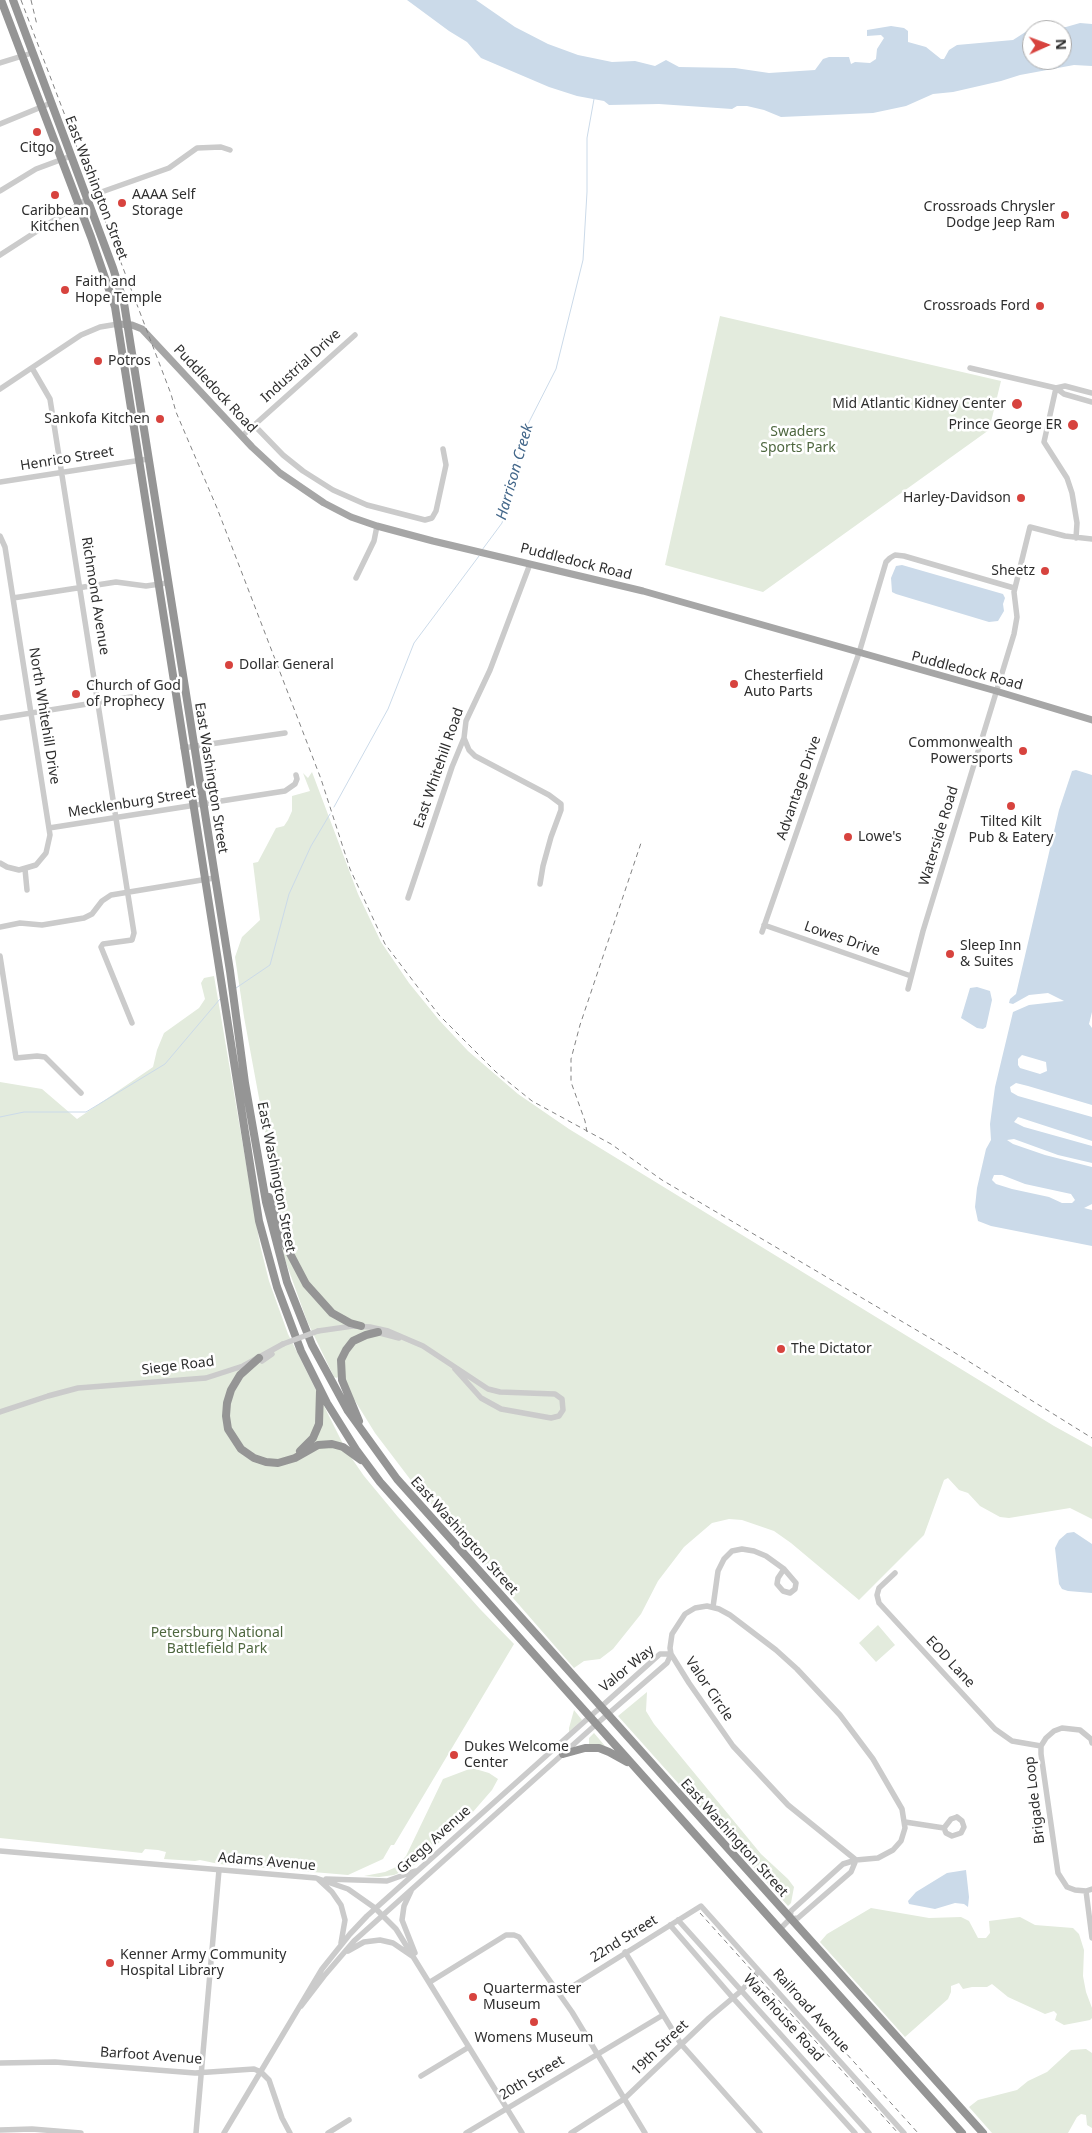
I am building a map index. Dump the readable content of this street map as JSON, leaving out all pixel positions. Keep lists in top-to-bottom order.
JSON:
{
  "streets": {
    "highway": ["East Washington Street"],
    "main road": ["Puddledock Road"],
    "street": [
      "Industrial Drive",
      "Henrico Street",
      "Richmond Avenue",
      "North Whitehill Drive",
      "East Whitehill Road",
      "Advantage Drive",
      "Mecklenburg Street",
      "Waterside Road",
      "Lowes Drive",
      "Siege Road",
      "EOD Lane",
      "Valor Way",
      "Valor Circle",
      "Brigade Loop",
      "Gregg Avenue",
      "Adams Avenue",
      "22nd Street",
      "Railroad Avenue",
      "Warehouse Road",
      "19th Street",
      "Barfoot Avenue",
      "20th Street"
    ]
  },
  "crossings": [
    ["East Washington Street", "Puddledock Road"],
    ["East Washington Street", "Henrico Street"],
    ["East Washington Street", "Mecklenburg Street"],
    ["East Washington Street", "Valor Way"],
    ["East Washington Street", "Gregg Avenue"],
    ["Industrial Drive", "Puddledock Road"],
    ["Puddledock Road", "East Whitehill Road"],
    ["Puddledock Road", "Advantage Drive"],
    ["Puddledock Road", "Waterside Road"],
    ["Henrico Street", "Richmond Avenue"],
    ["Richmond Avenue", "Mecklenburg Street"],
    ["North Whitehill Drive", "Mecklenburg Street"],
    ["Advantage Drive", "Waterside Road"],
    ["Advantage Drive", "Lowes Drive"],
    ["Waterside Road", "Lowes Drive"],
    ["EOD Lane", "Brigade Loop"],
    ["Valor Way", "Valor Circle"],
    ["Valor Way", "Gregg Avenue"],
    ["Gregg Avenue", "Adams Avenue"],
    ["Gregg Avenue", "Barfoot Avenue"],
    ["Adams Avenue", "20th Street"],
    ["22nd Street", "Railroad Avenue"],
    ["22nd Street", "Warehouse Road"],
    ["Railroad Avenue", "19th Street"],
    ["Warehouse Road", "19th Street"]
  ],
  "water": ["Harrison Creek"],
  "parks": ["Swaders Sports Park", "Petersburg National Battlefield Park"],
  "places": [
    "Citgo",
    "Caribbean Kitchen",
    "AAAA Self Storage",
    "Crossroads Chrysler Dodge Jeep Ram",
    "Faith and Hope Temple",
    "Crossroads Ford",
    "Potros",
    "Mid Atlantic Kidney Center",
    "Sankofa Kitchen",
    "Prince George ER",
    "Harley-Davidson",
    "Sheetz",
    "Dollar General",
    "Chesterfield Auto Parts",
    "Church of God of Prophecy",
    "Commonwealth Powersports",
    "Tilted Kilt Pub & Eatery",
    "Lowe's",
    "Sleep Inn & Suites",
    "The Dictator",
    "Dukes Welcome Center",
    "Kenner Army Community Hospital Library",
    "Quartermaster Museum",
    "Womens Museum"
  ],
  "north": "right"
}
